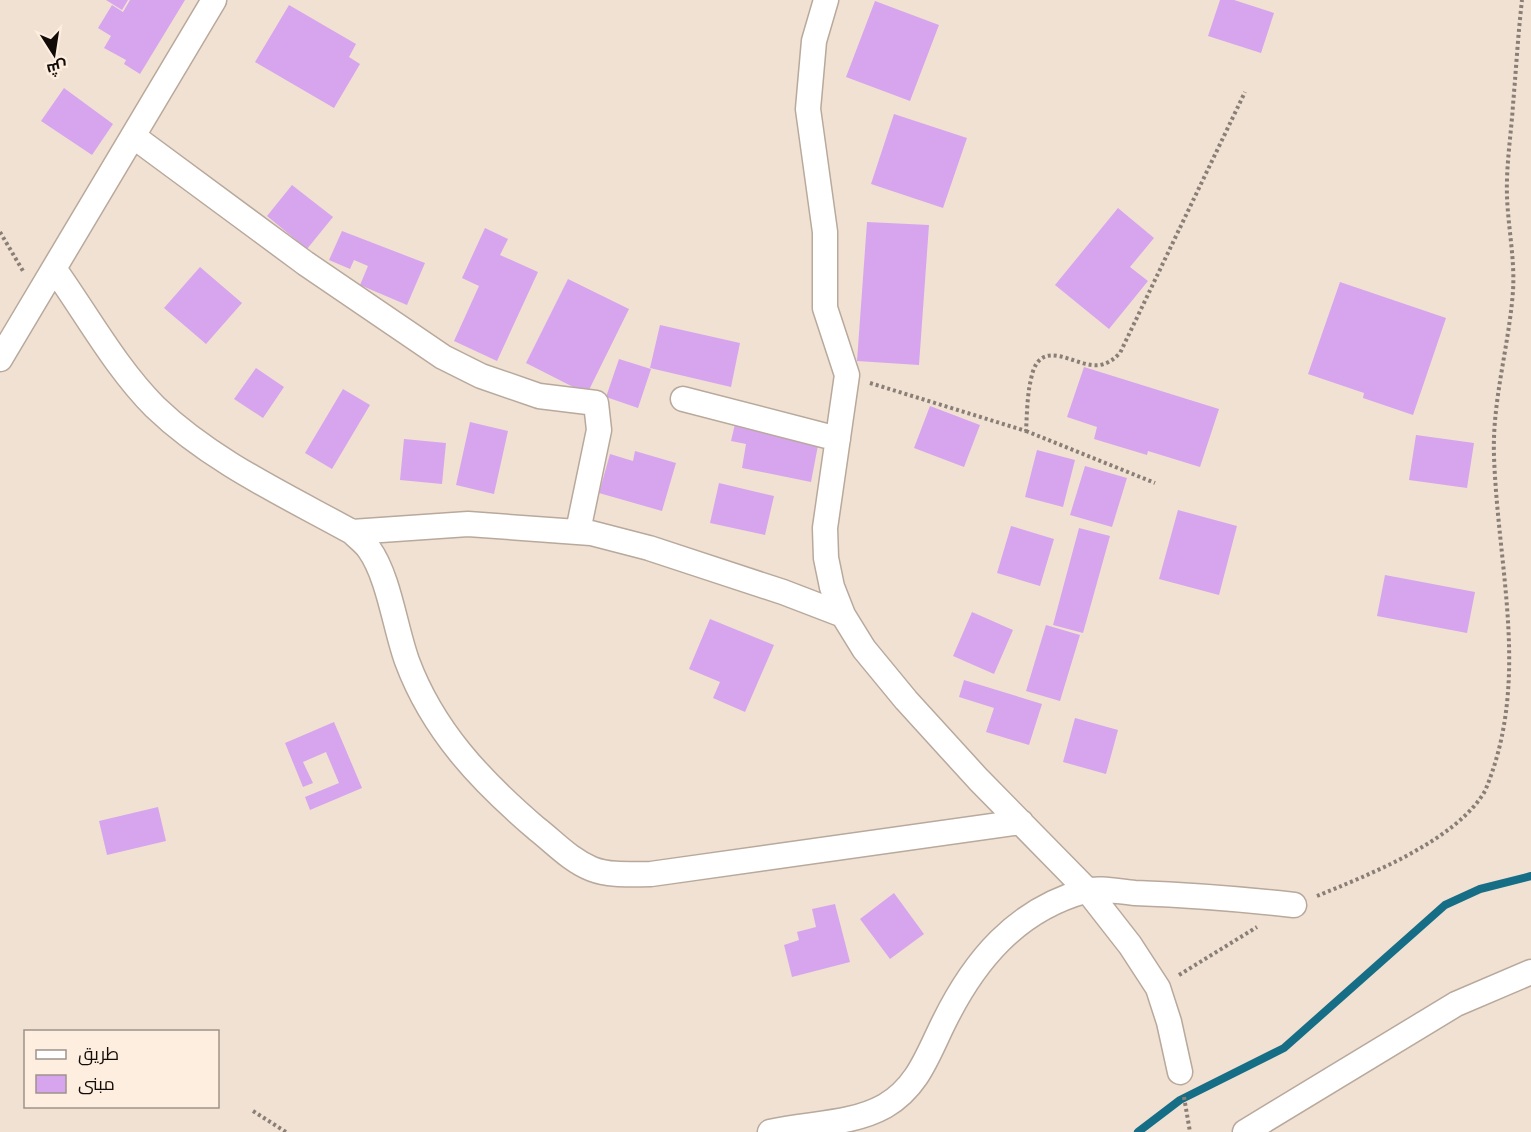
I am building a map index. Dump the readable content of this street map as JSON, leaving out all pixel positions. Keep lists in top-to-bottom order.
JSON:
{
  "legend": ["طريق", "مبنى"],
  "north": "bottom"
}
